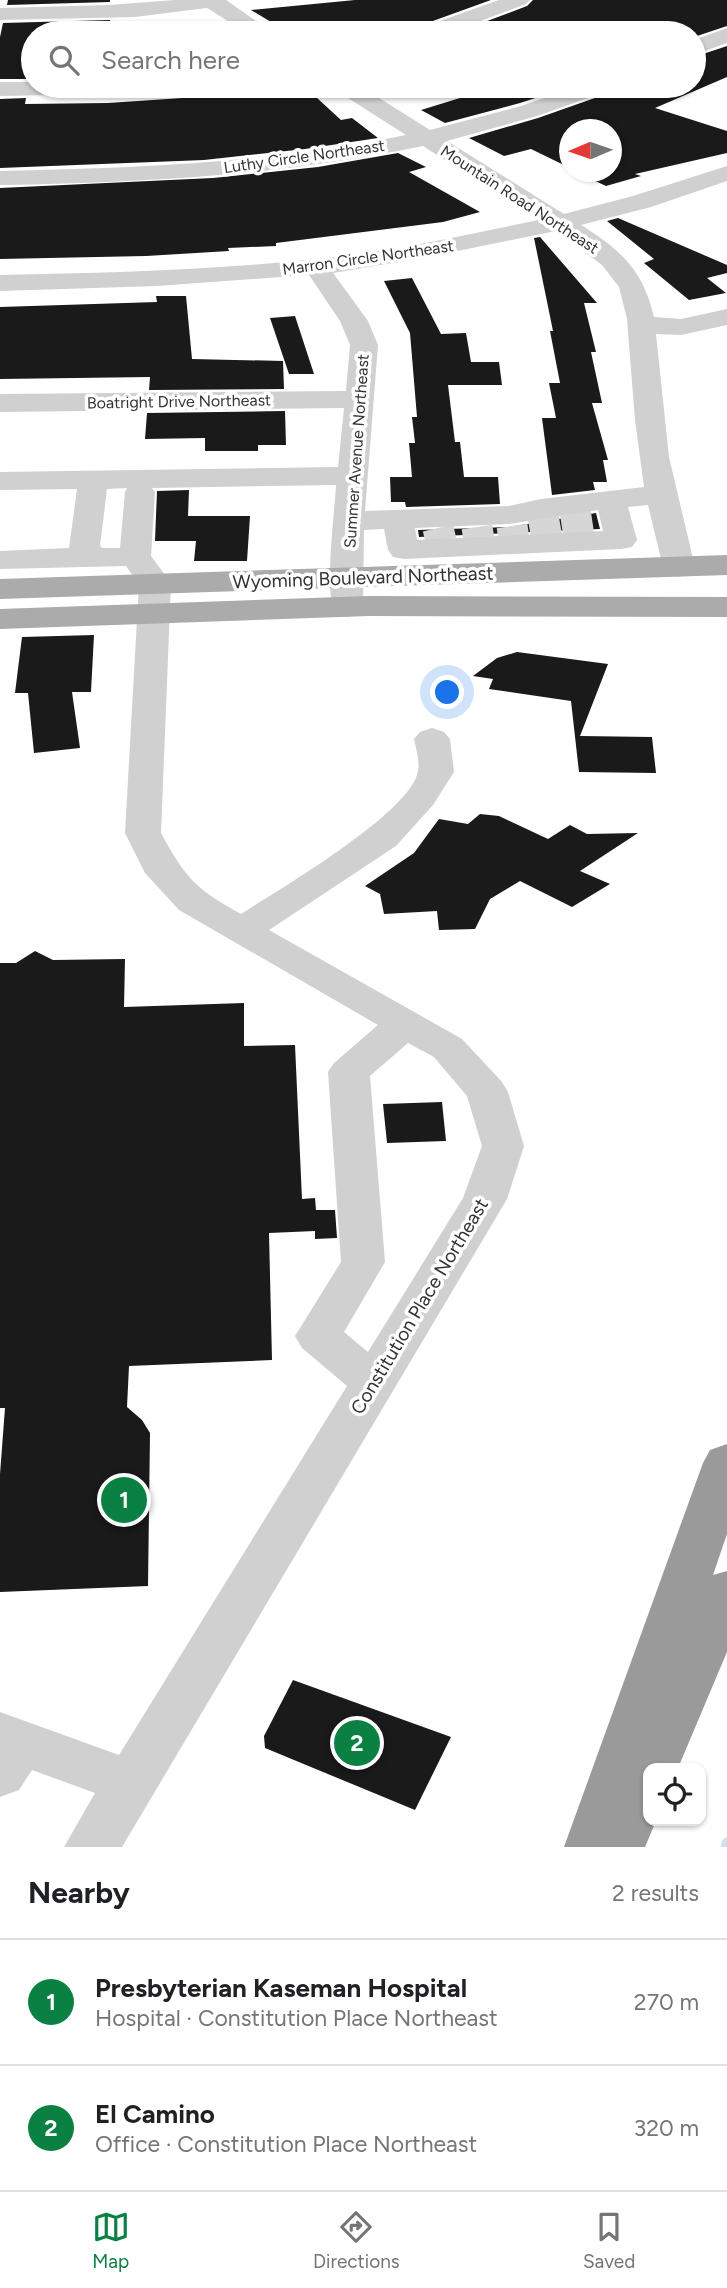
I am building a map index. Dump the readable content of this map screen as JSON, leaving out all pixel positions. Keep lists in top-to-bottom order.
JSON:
{
  "streets": {
    "main road": ["Wyoming Boulevard Northeast"],
    "street": [
      "Luthy Circle Northeast",
      "Mountain Road Northeast",
      "Marron Circle Northeast",
      "Boatright Drive Northeast",
      "Summer Avenue Northeast",
      "Constitution Place Northeast"
    ]
  },
  "crossings": [
    ["Luthy Circle Northeast", "Mountain Road Northeast"],
    ["Mountain Road Northeast", "Marron Circle Northeast"],
    ["Mountain Road Northeast", "Wyoming Boulevard Northeast"],
    ["Marron Circle Northeast", "Summer Avenue Northeast"],
    ["Boatright Drive Northeast", "Summer Avenue Northeast"],
    ["Summer Avenue Northeast", "Wyoming Boulevard Northeast"],
    ["Wyoming Boulevard Northeast", "Constitution Place Northeast"]
  ],
  "north": "left",
  "page": {
    "search": "Search here",
    "pins": ["1", "2"],
    "heading": ["Nearby", "2 results"],
    "list": [
      {
        "mark": "1",
        "name": "Presbyterian Kaseman Hospital",
        "note": "Hospital · Constitution Place Northeast",
        "value": "270 m"
      },
      {
        "mark": "2",
        "name": "El Camino",
        "note": "Office · Constitution Place Northeast",
        "value": "320 m"
      }
    ],
    "nav": ["Map", "Directions", "Saved"]
  }
}
